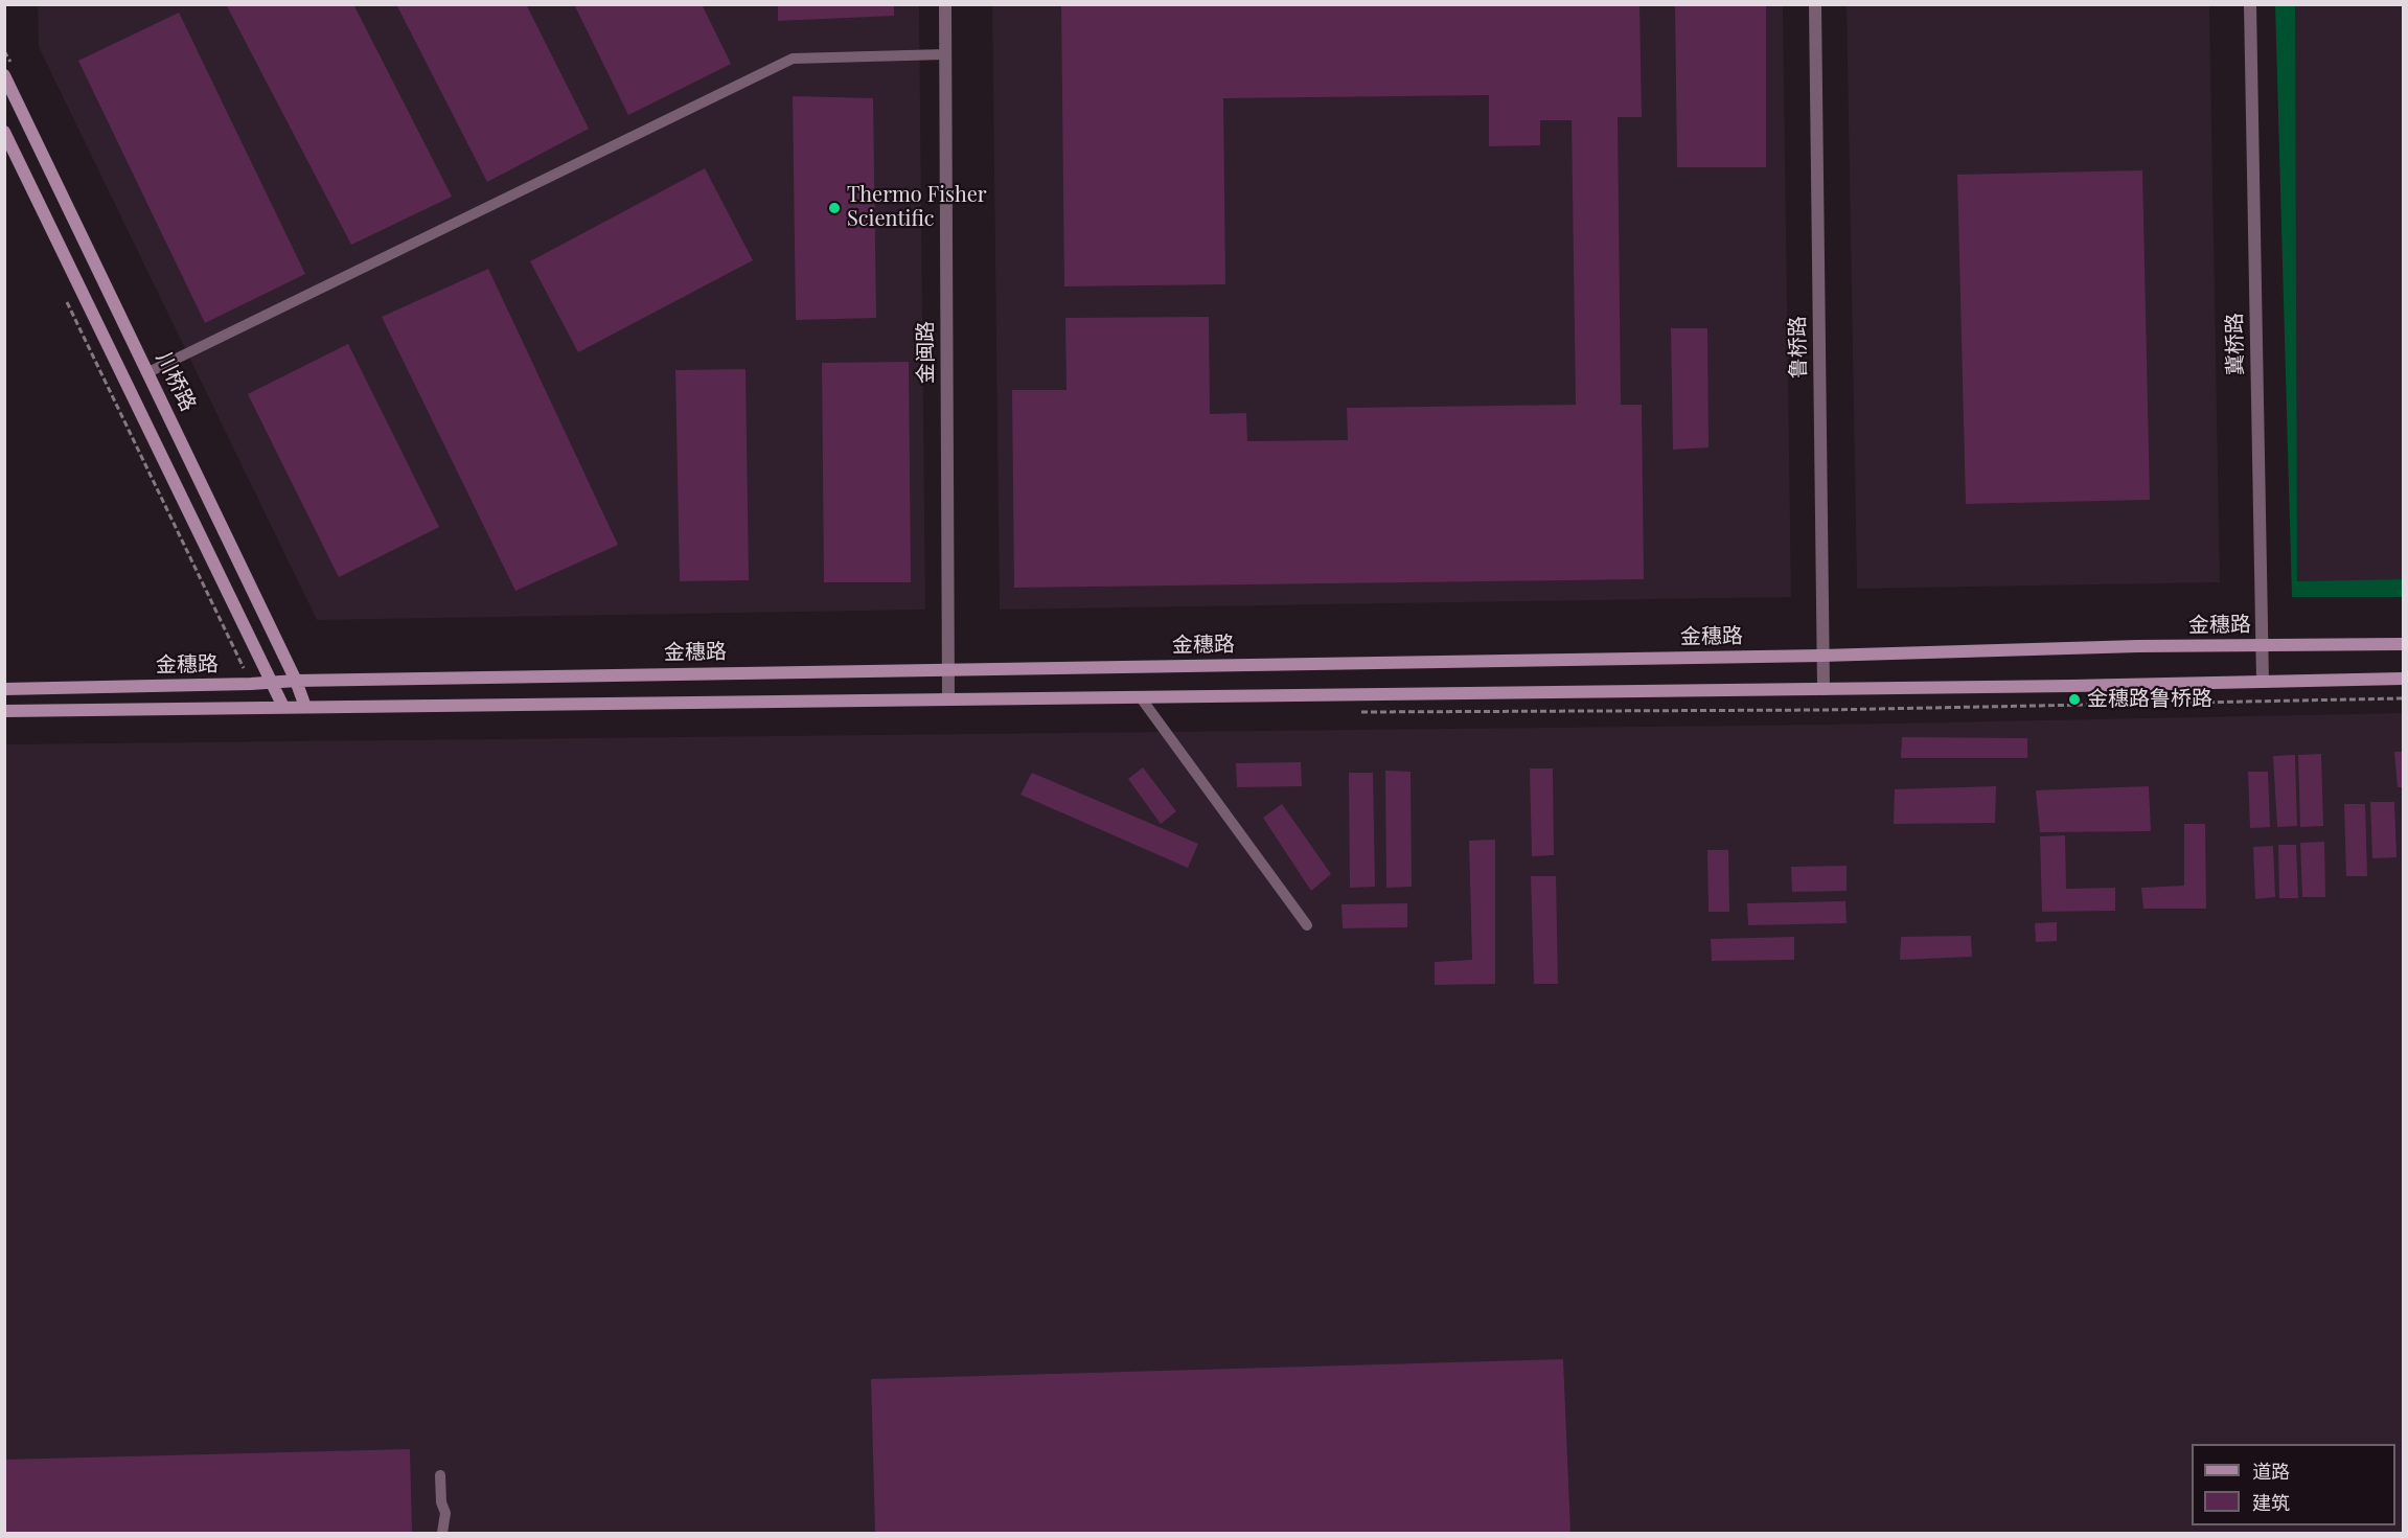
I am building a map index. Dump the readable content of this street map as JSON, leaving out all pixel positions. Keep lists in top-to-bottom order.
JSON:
{
  "streets": {
    "street": [
      "冀桥路",
      "鲁桥路",
      "金闽路",
      "川桥路",
      "金穗路"
    ]
  },
  "crossings": [
    ["冀桥路", "金穗路"],
    ["鲁桥路", "金穗路"],
    ["金闽路", "金穗路"],
    ["川桥路", "金穗路"]
  ],
  "places": ["Thermo Fisher Scientific", "金穗路鲁桥路"],
  "legend": ["道路", "建筑"]
}
